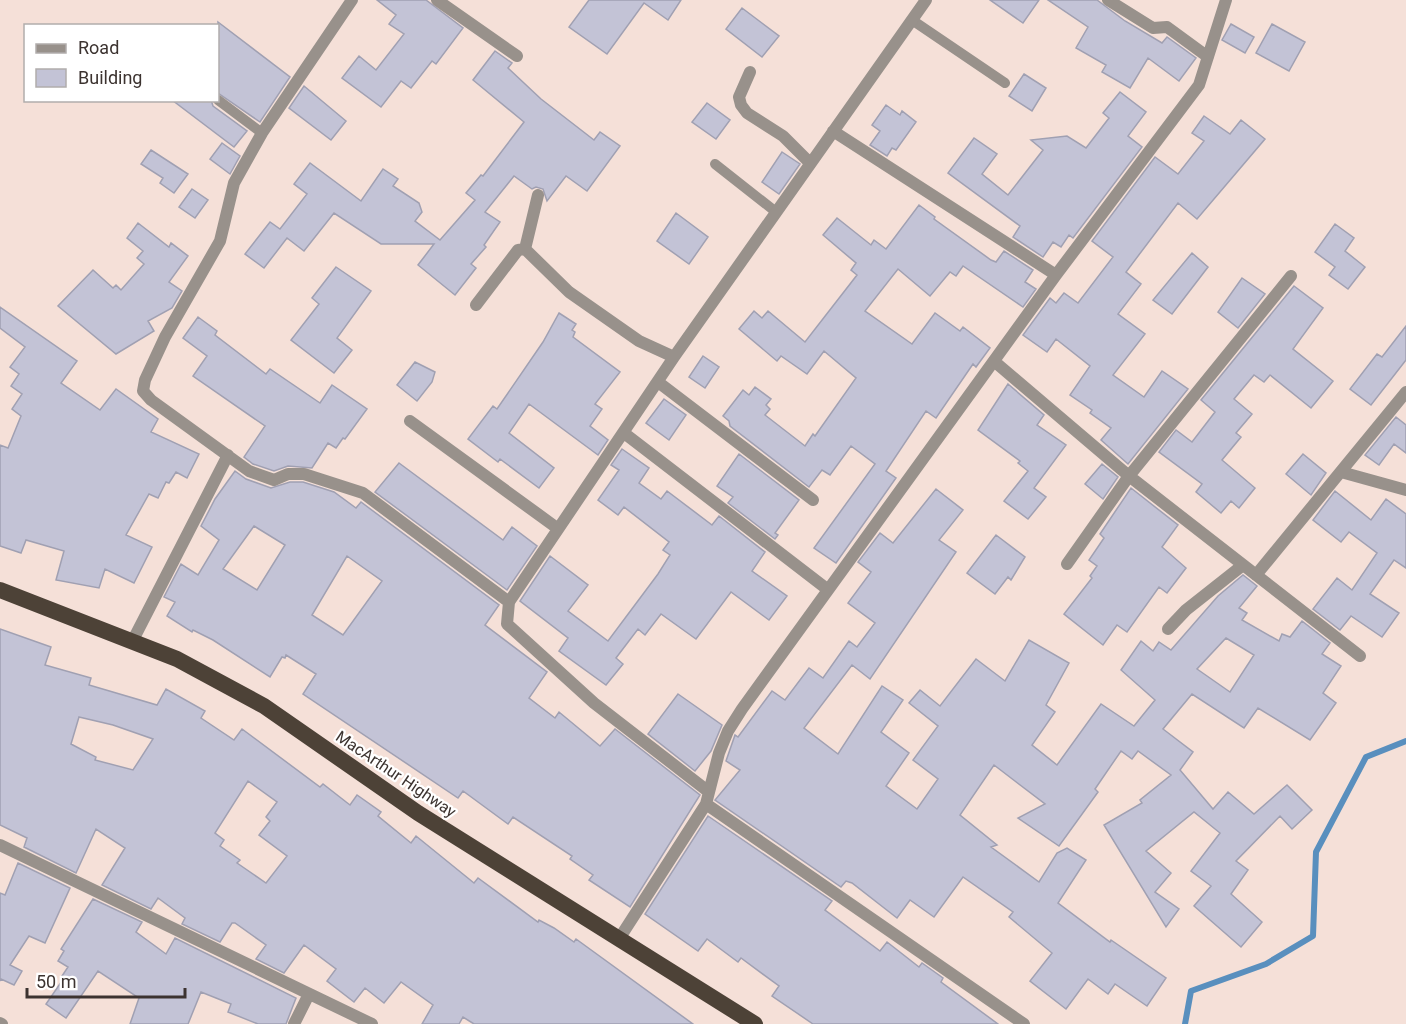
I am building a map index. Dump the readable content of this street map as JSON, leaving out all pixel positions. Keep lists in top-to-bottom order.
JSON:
{
  "streets": {
    "highway": ["MacArthur Highway"]
  },
  "legend": ["Road", "Building"],
  "scale_bar": "50 m"
}
